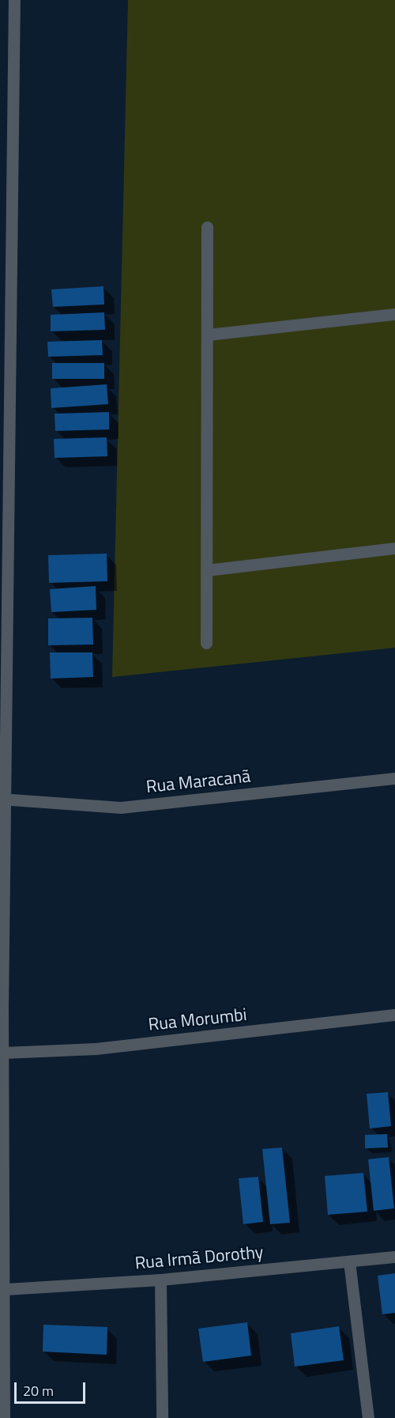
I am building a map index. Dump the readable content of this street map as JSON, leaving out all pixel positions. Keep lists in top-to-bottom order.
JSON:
{
  "streets": {
    "street": ["Rua Maracanã", "Rua Morumbi", "Rua Irmã Dorothy"]
  },
  "scale_bar": "20 m"
}
